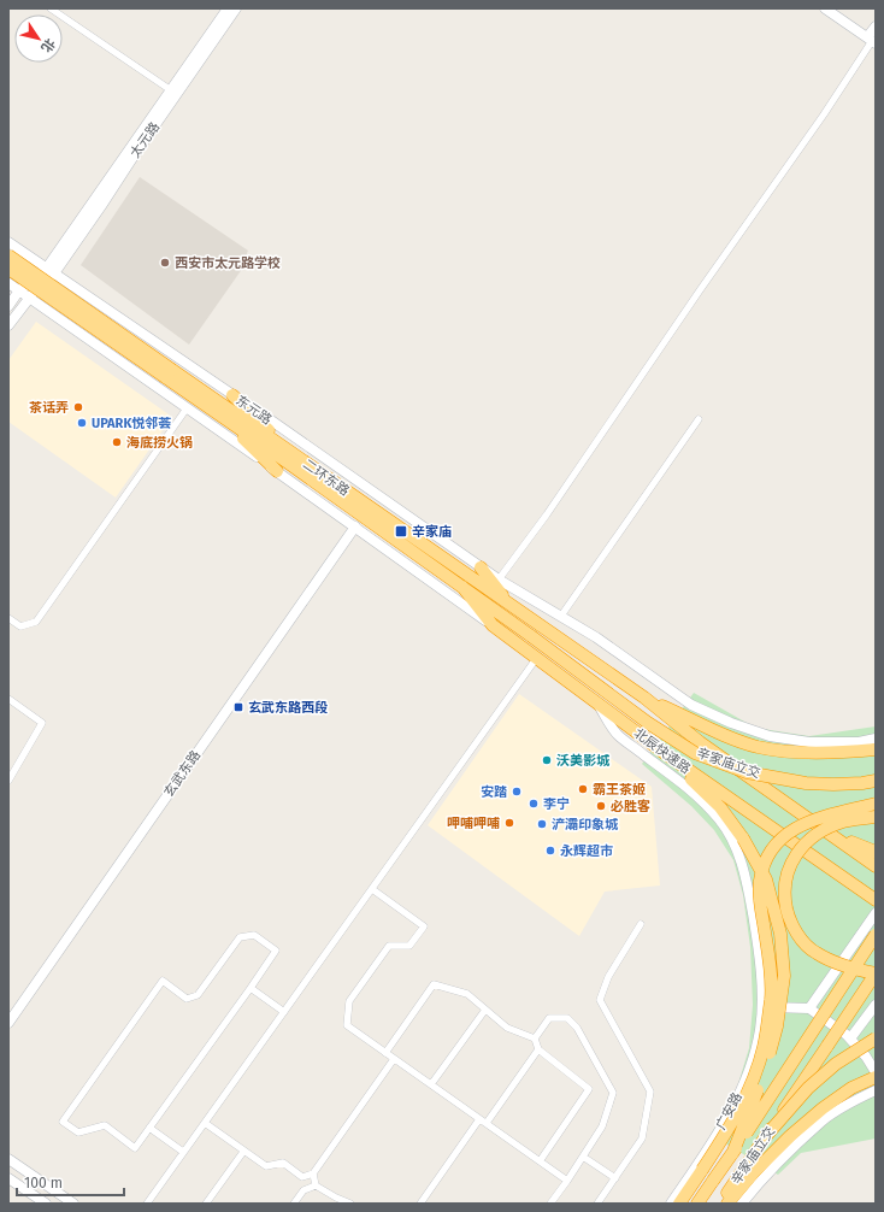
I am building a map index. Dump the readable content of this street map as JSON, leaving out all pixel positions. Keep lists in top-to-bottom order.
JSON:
{
  "streets": {
    "highway": ["二环东路", "北辰快速路", "辛家庙立交"],
    "main road": [
      "太元路",
      "东元路",
      "玄武东路",
      "广安路"
    ]
  },
  "crossings": [
    ["太元路", "东元路"],
    ["二环东路", "辛家庙立交"],
    ["北辰快速路", "辛家庙立交"],
    ["北辰快速路", "广安路"]
  ],
  "places": {
    "other": [
      "西安市太元路学校",
      "茶话弄",
      "UPARK悦邻荟",
      "海底捞火锅",
      "沃美影城",
      "霸王茶姬",
      "安踏",
      "李宁",
      "必胜客",
      "呷哺呷哺",
      "浐灞印象城",
      "永辉超市"
    ],
    "transit": ["辛家庙", "玄武东路西段"]
  },
  "scale_bar": "100 m",
  "north": "bottom right"
}
